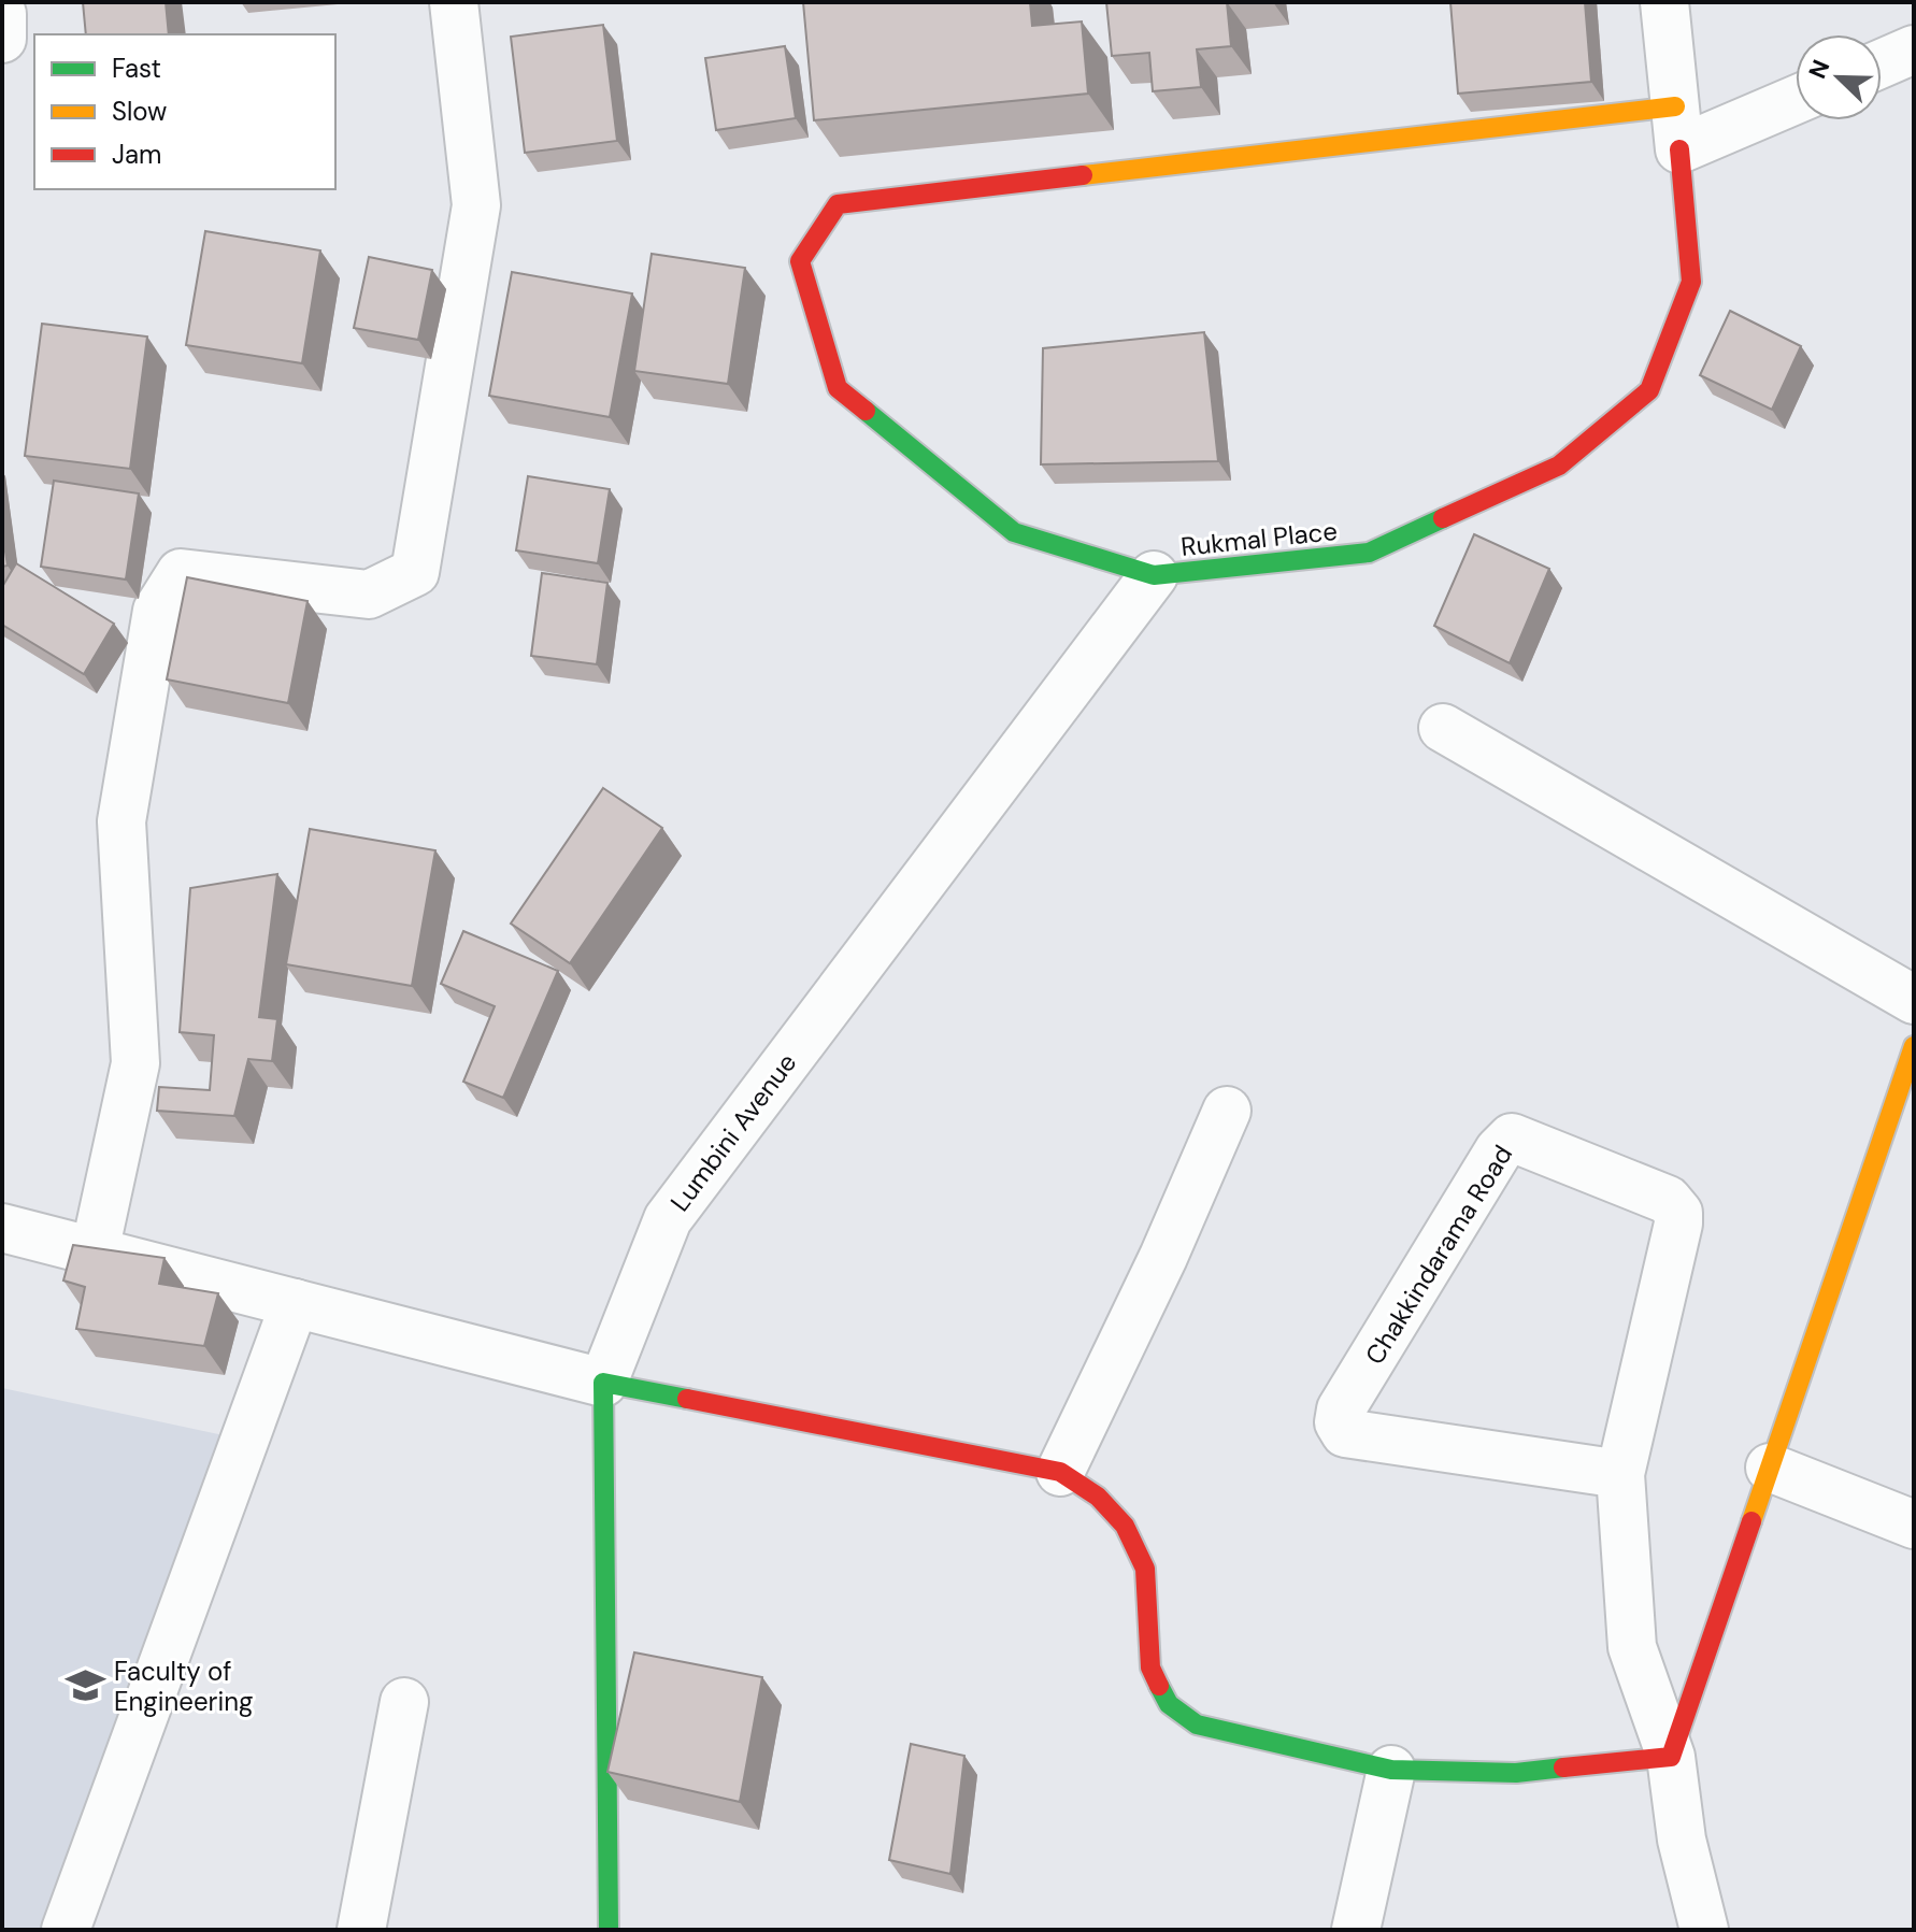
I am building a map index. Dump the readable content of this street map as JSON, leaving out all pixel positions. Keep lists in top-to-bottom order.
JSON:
{
  "streets": {
    "street": ["Rukmal Place", "Lumbini Avenue", "Chakkindarama Road"]
  },
  "crossings": [
    ["Rukmal Place", "Lumbini Avenue"]
  ],
  "places": {
    "school or university": ["Faculty of Engineering"]
  },
  "legend": ["Fast", "Slow", "Jam"],
  "north": "top left"
}
